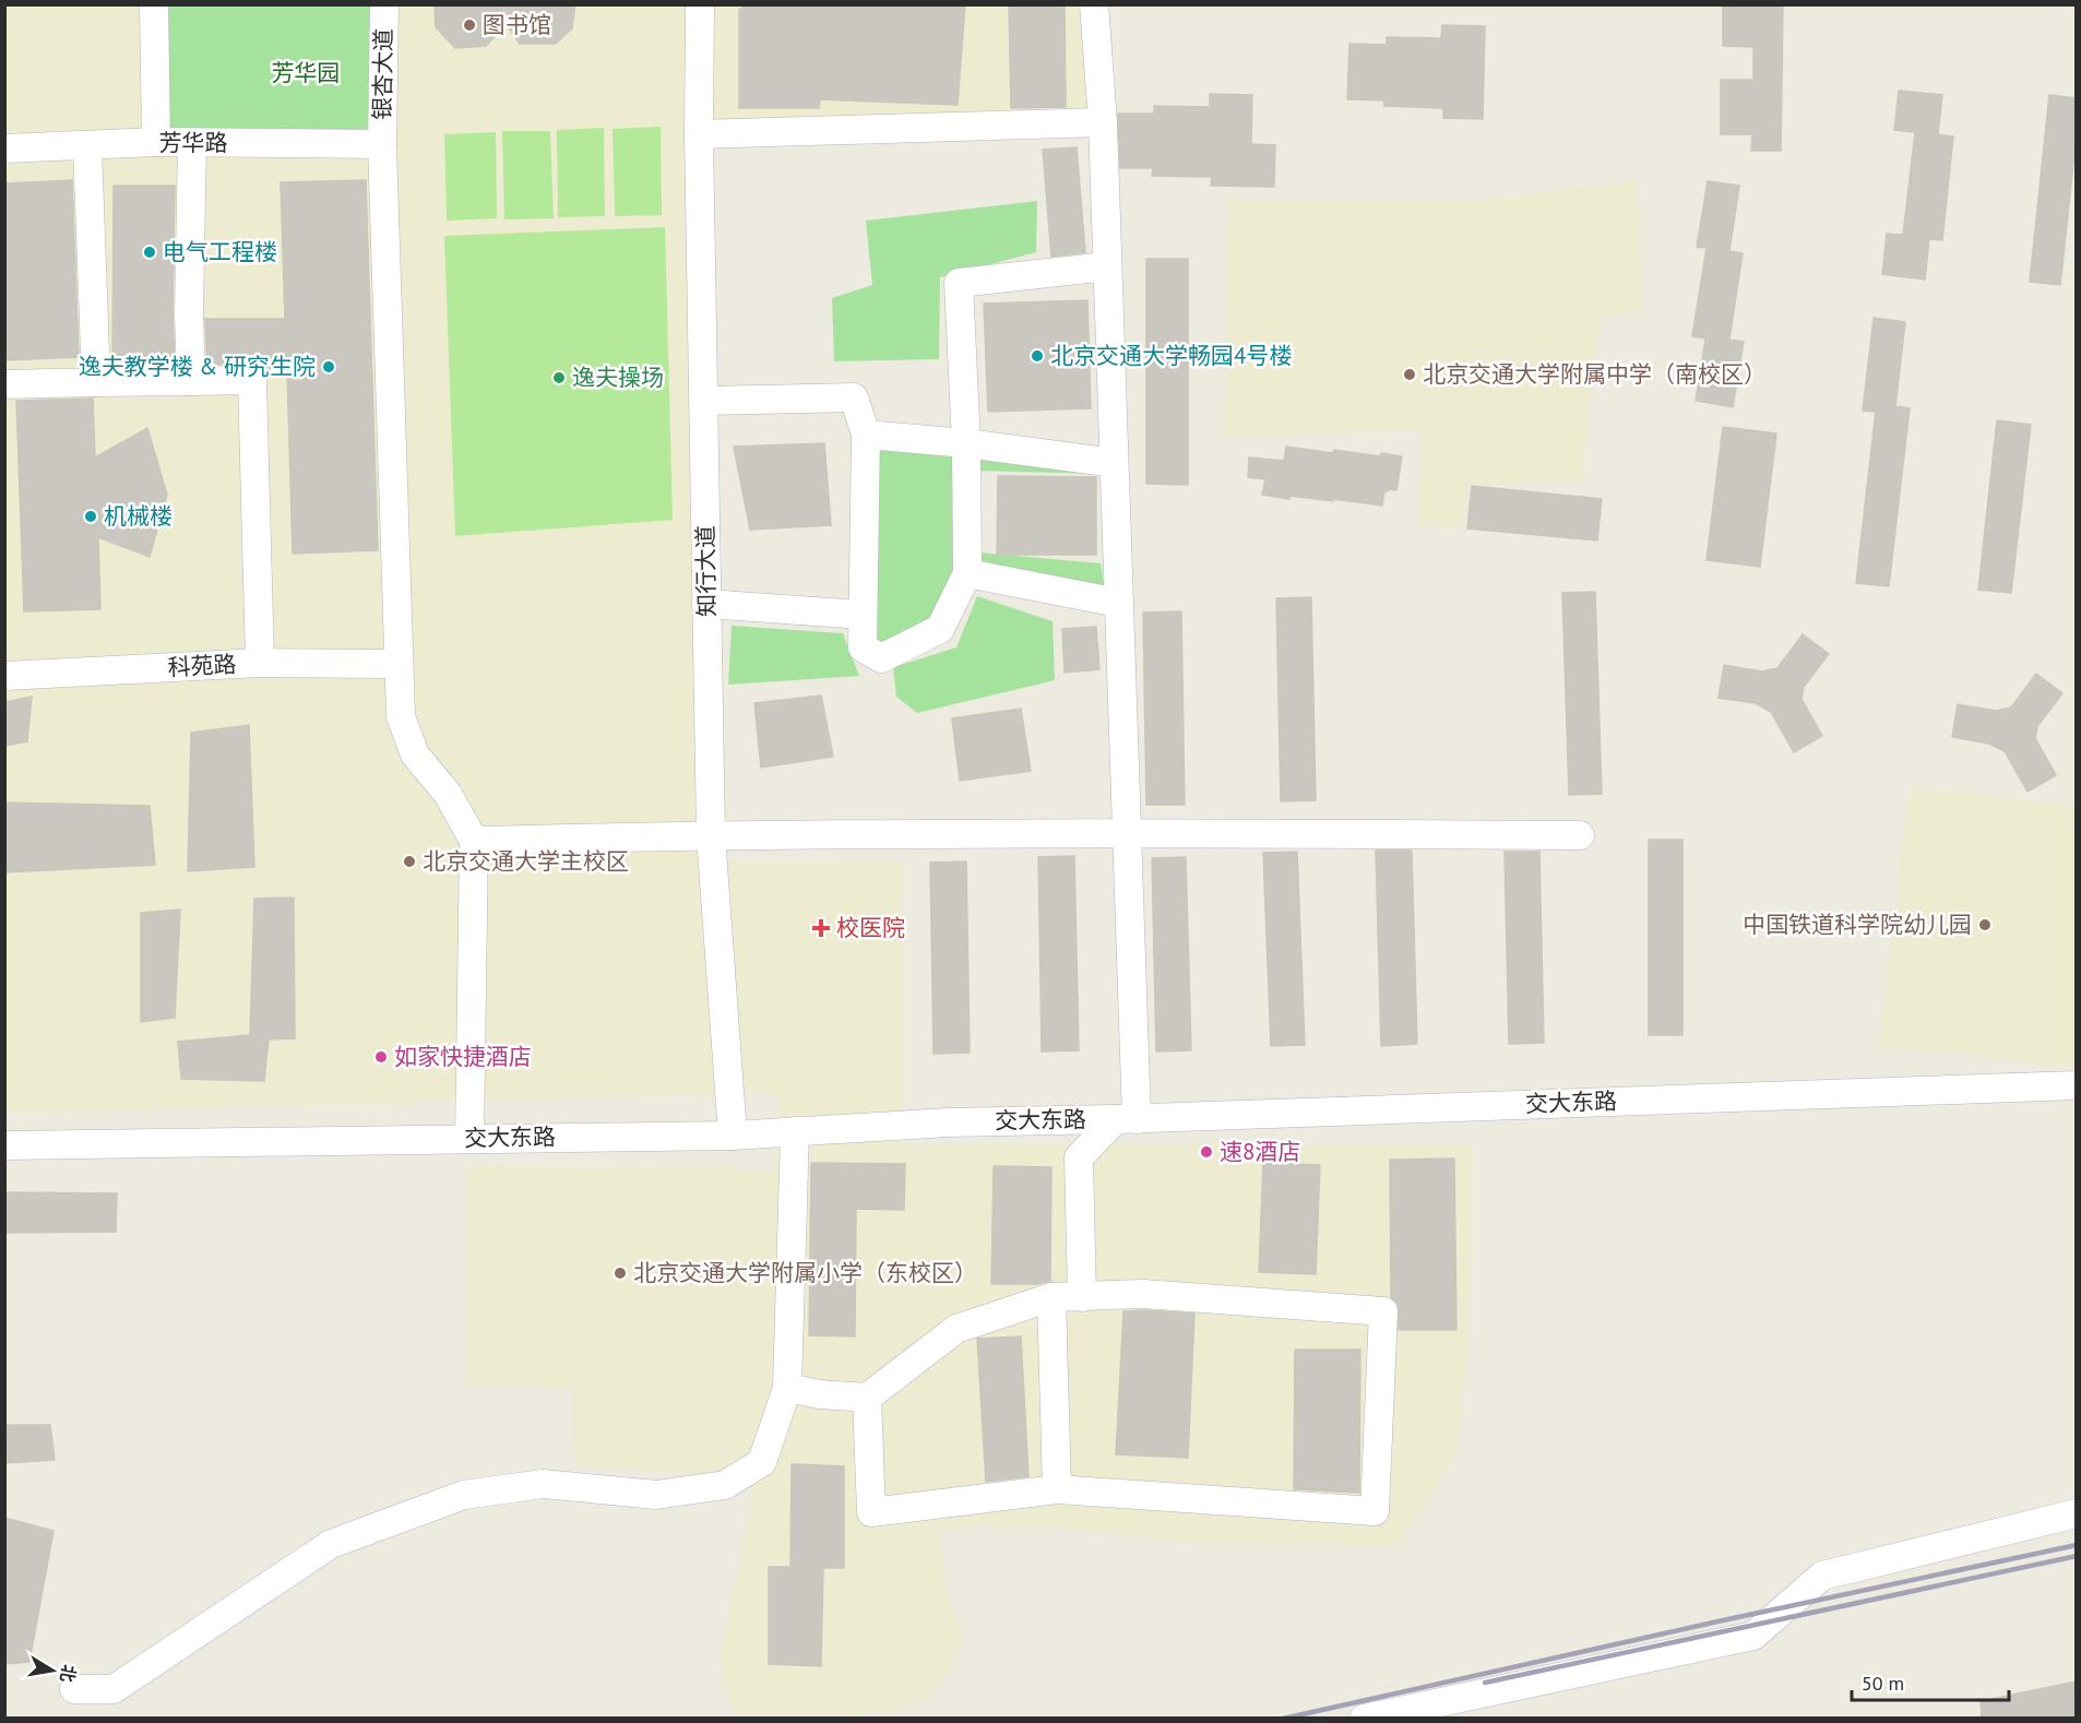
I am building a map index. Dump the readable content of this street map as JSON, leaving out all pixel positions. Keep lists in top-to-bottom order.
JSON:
{
  "streets": {
    "street": [
      "银杏大道",
      "芳华路",
      "知行大道",
      "科苑路",
      "交大东路"
    ]
  },
  "crossings": [
    ["银杏大道", "芳华路"],
    ["银杏大道", "科苑路"],
    ["知行大道", "交大东路"]
  ],
  "parks": ["芳华园"],
  "places": {
    "other": [
      "图书馆",
      "电气工程楼",
      "北京交通大学畅园4号楼",
      "逸夫教学楼 & 研究生院",
      "北京交通大学附属中学（南校区）",
      "逸夫操场",
      "机械楼",
      "北京交通大学主校区",
      "中国铁道科学院幼儿园",
      "如家快捷酒店",
      "速8酒店",
      "北京交通大学附属小学（东校区）"
    ],
    "health": ["校医院"]
  },
  "scale_bar": "50 m",
  "north": "right"
}
